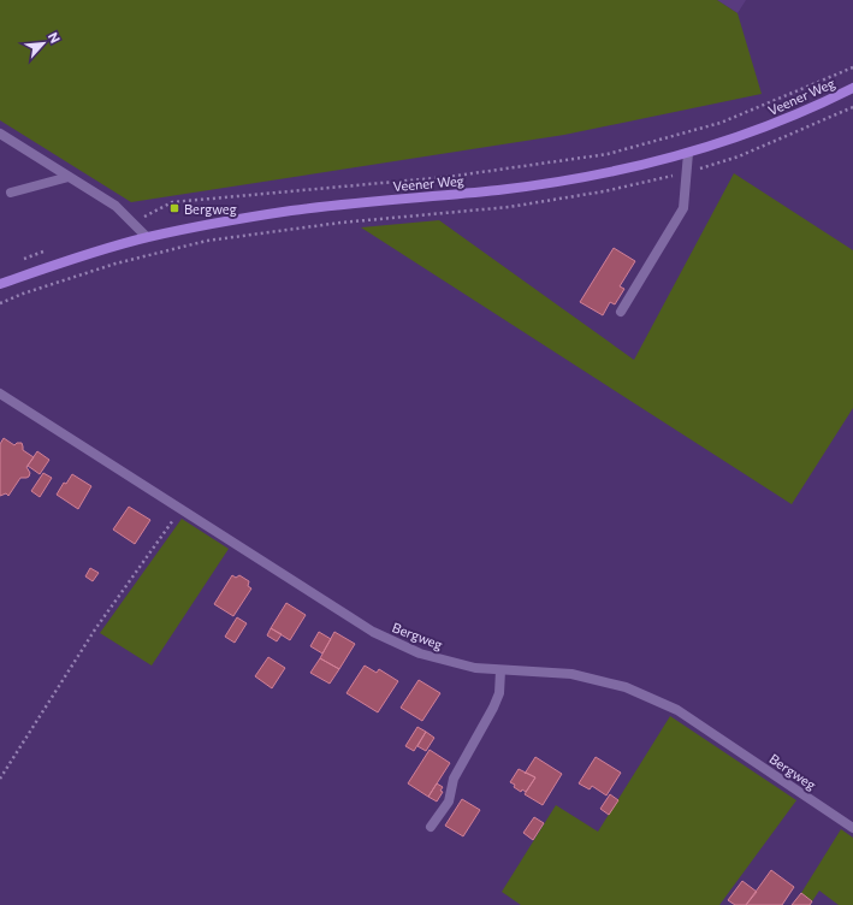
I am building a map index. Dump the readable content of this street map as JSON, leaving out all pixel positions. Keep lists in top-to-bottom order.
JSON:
{
  "streets": {
    "main road": ["Veener Weg"],
    "street": ["Bergweg"]
  },
  "places": {
    "transit": ["Bergweg"]
  },
  "north": "top right"
}
